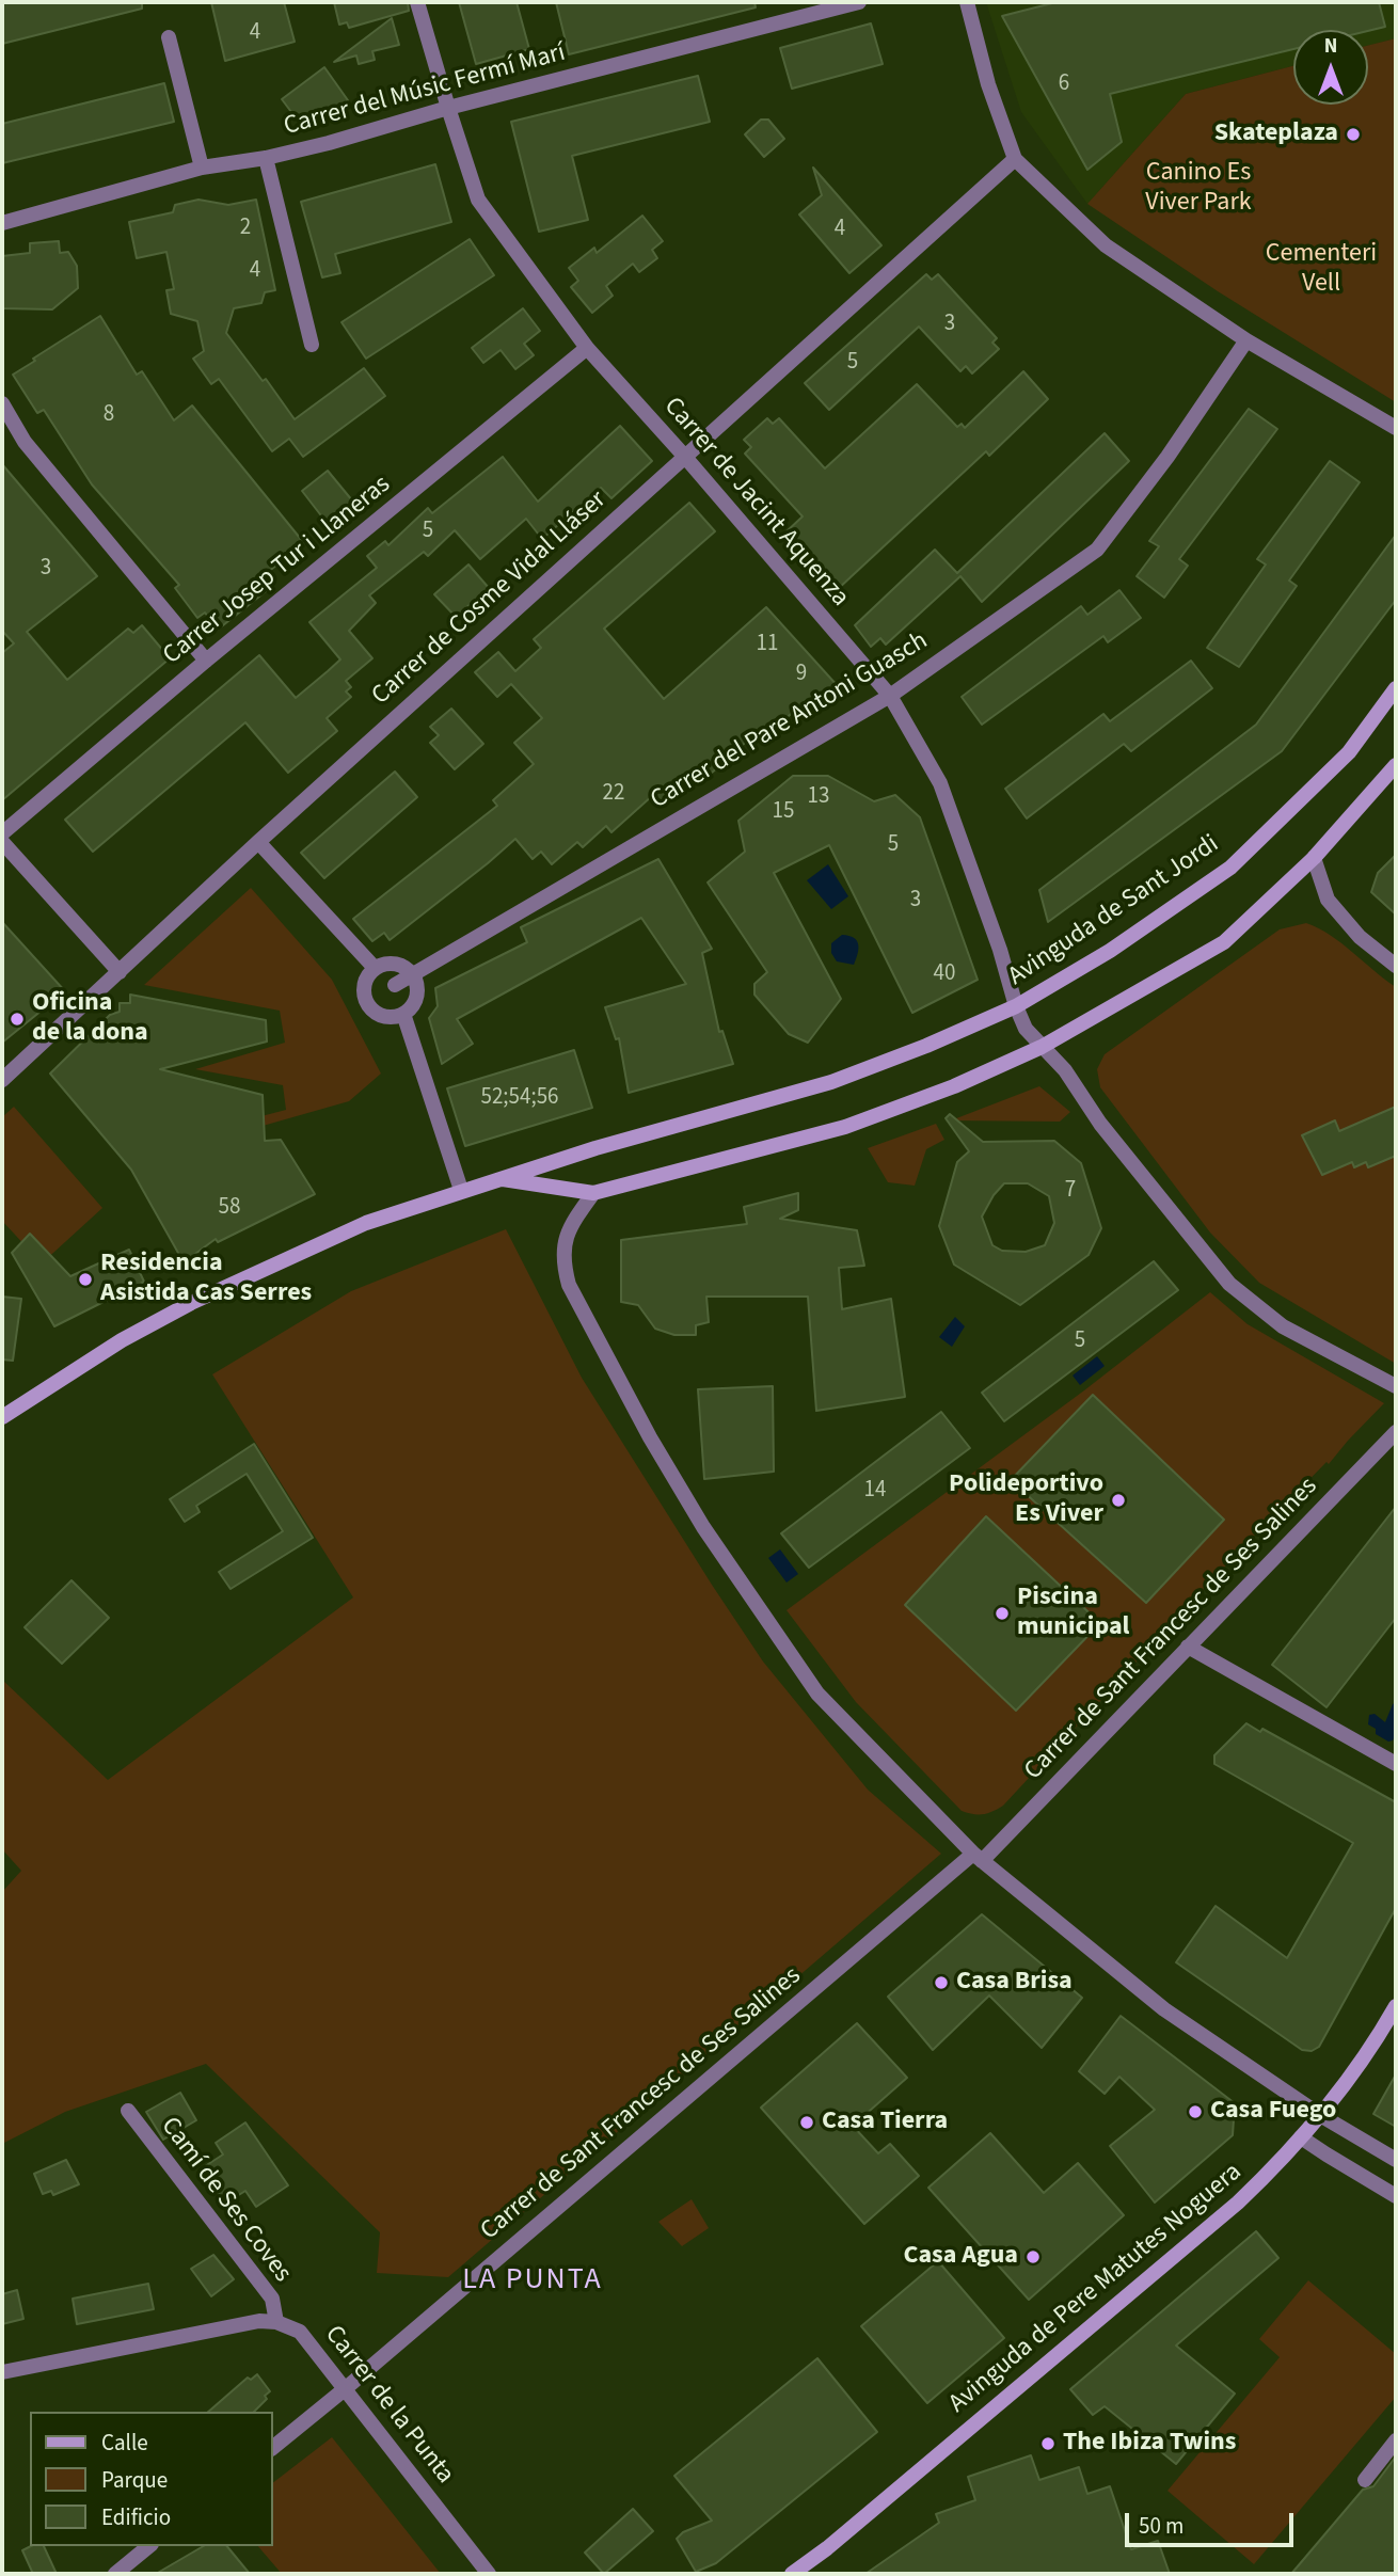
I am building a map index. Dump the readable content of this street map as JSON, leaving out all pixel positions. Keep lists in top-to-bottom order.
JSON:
{
  "streets": {
    "street": [
      "Carrer del Músic Fermí Marí",
      "Carrer de Jacint Aquenza",
      "Carrer Josep Tur i Llaneras",
      "Carrer de Cosme Vidal Lláser",
      "Carrer del Pare Antoni Guasch",
      "Avinguda de Sant Jordi",
      "Carrer de Sant Francesc de Ses Salines",
      "Camí de Ses Coves",
      "Avinguda de Pere Matutes Noguera",
      "Carrer de la Punta"
    ]
  },
  "crossings": [
    ["Carrer del Músic Fermí Marí", "Carrer de Jacint Aquenza"],
    ["Carrer de Jacint Aquenza", "Carrer Josep Tur i Llaneras"],
    ["Carrer de Jacint Aquenza", "Carrer de Cosme Vidal Lláser"],
    ["Carrer de Jacint Aquenza", "Carrer del Pare Antoni Guasch"],
    ["Carrer de Jacint Aquenza", "Avinguda de Sant Jordi"],
    ["Carrer de Sant Francesc de Ses Salines", "Carrer de la Punta"],
    ["Camí de Ses Coves", "Carrer de la Punta"]
  ],
  "districts": ["LA PUNTA"],
  "parks": ["Canino Es Viver Park", "Cementeri Vell"],
  "places": [
    "Skateplaza",
    "Oficina de la dona",
    "Residencia Asistida Cas Serres",
    "Polideportivo Es Viver",
    "Piscina municipal",
    "Casa Brisa",
    "Casa Fuego",
    "Casa Tierra",
    "Casa Agua",
    "The Ibiza Twins"
  ],
  "house_numbers": [
    "4",
    "6",
    "2",
    "4",
    "4",
    "3",
    "5",
    "8",
    "5",
    "3",
    "11",
    "9",
    "22",
    "13",
    "15",
    "5",
    "3",
    "40",
    "52;54;56",
    "7",
    "58",
    "5",
    "14"
  ],
  "legend": ["Calle", "Parque", "Edificio"],
  "scale_bar": "50 m",
  "north": "top"
}
